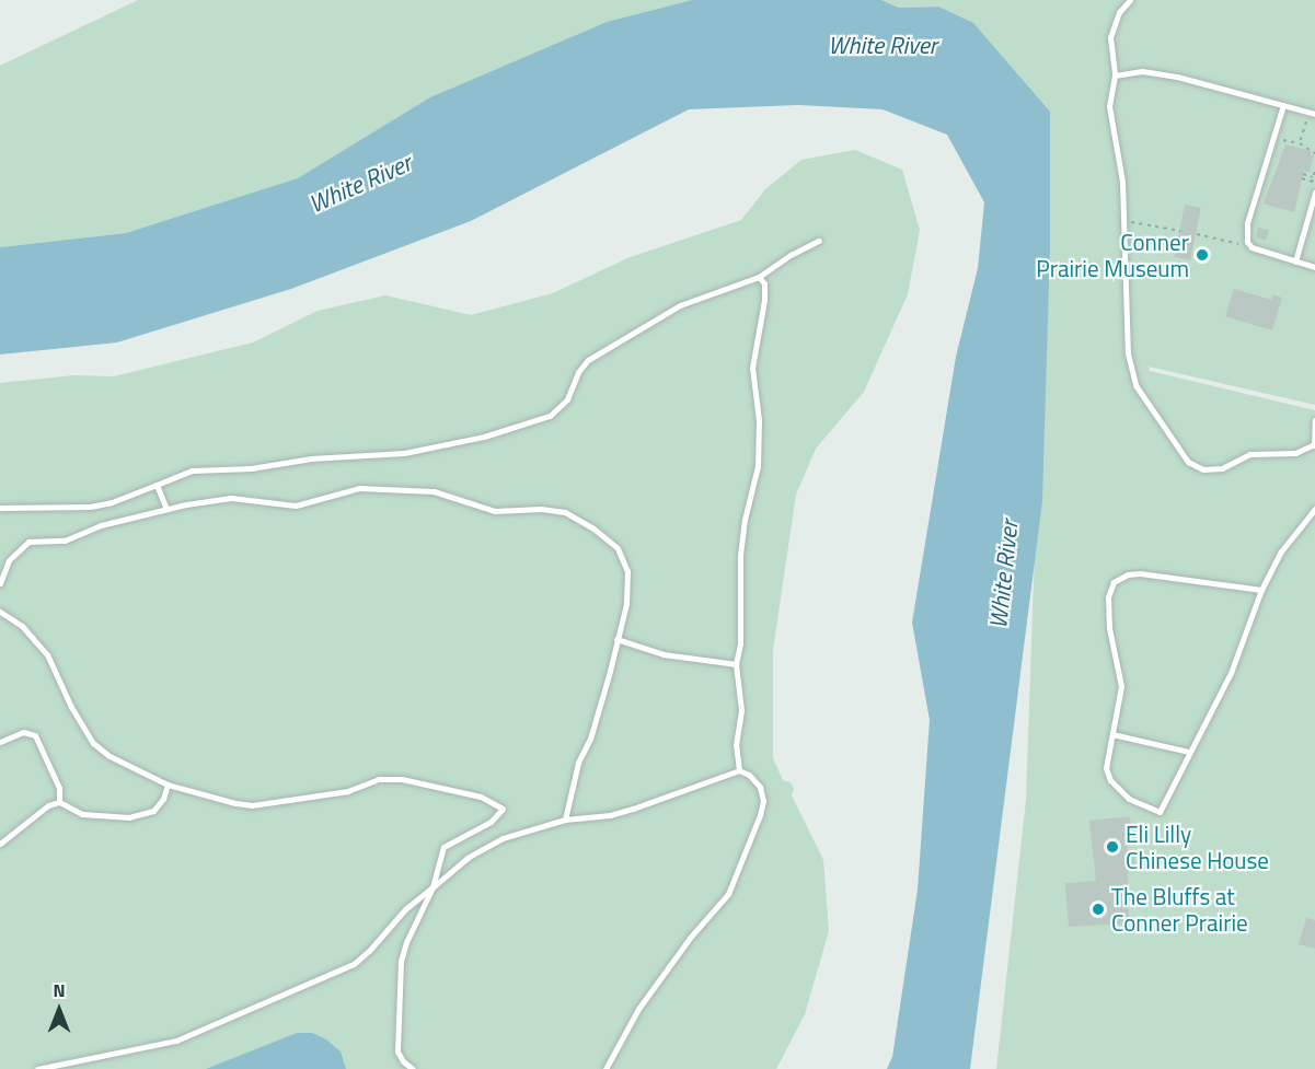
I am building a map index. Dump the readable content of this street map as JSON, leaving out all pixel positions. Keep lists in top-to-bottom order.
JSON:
{
  "water": ["White River"],
  "places": ["Conner Prairie Museum", "Eli Lilly Chinese House", "The Bluffs at Conner Prairie"],
  "north": "top"
}
